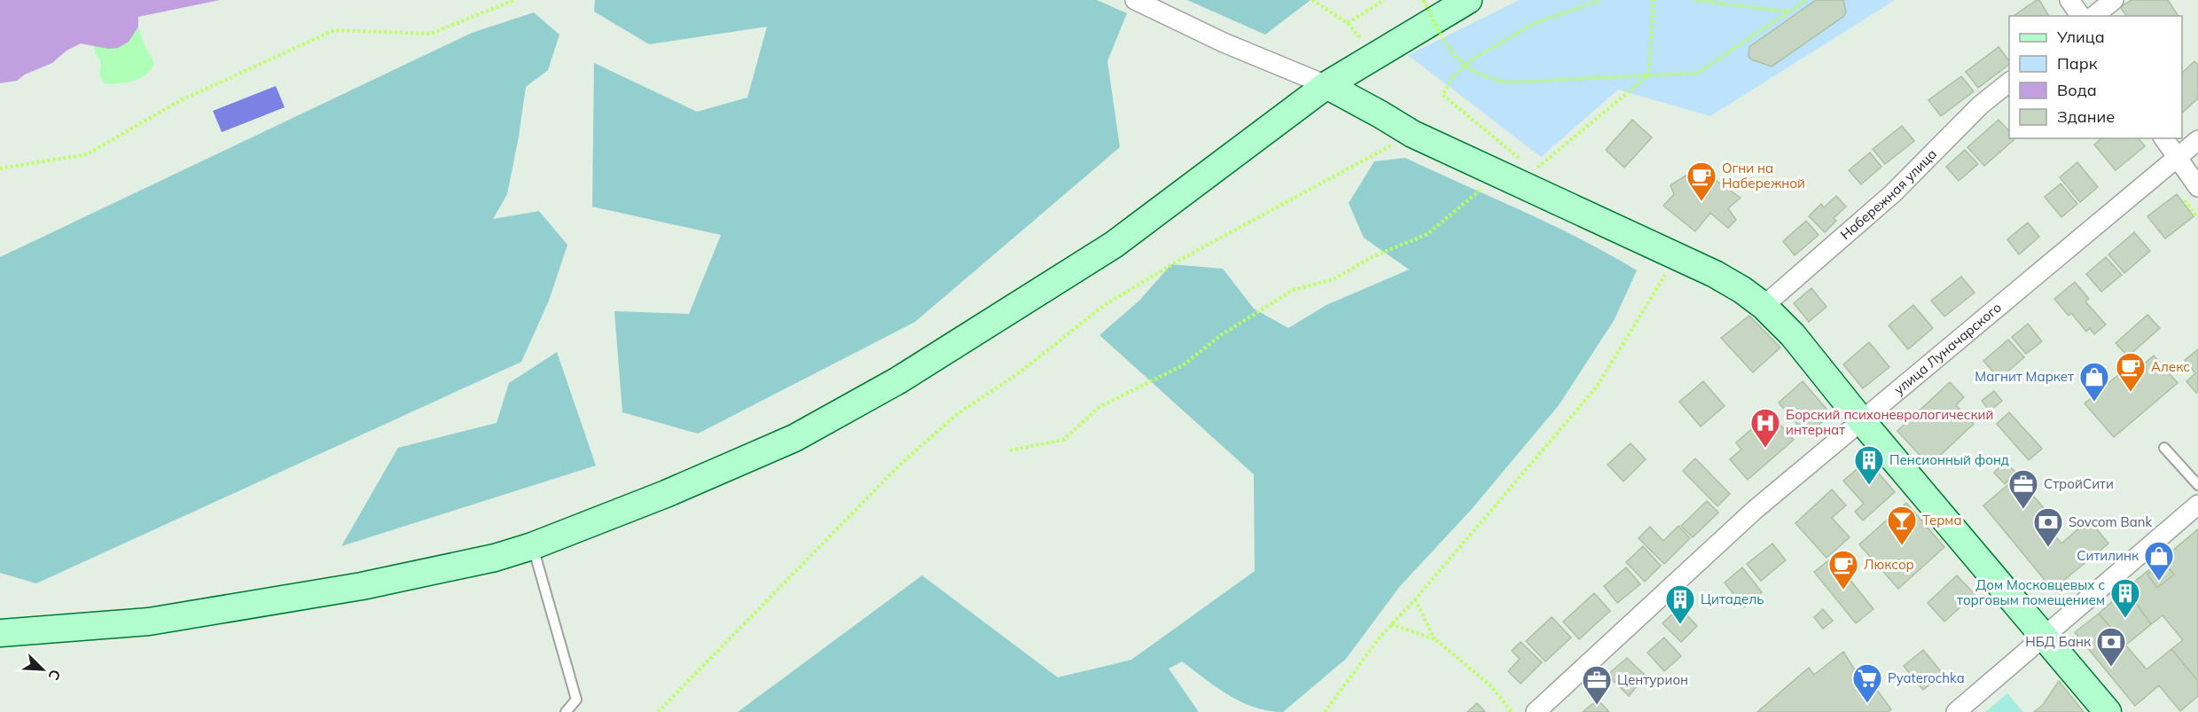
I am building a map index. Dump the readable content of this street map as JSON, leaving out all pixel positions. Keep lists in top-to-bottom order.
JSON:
{
  "streets": {
    "street": ["Набережная улица", "улица Луначарского"]
  },
  "places": {
    "cafe": ["Огни на Набережной", "Алекс", "Люксор"],
    "shop": ["Магнит Маркет", "Ситилинк"],
    "hospital": ["Борский психоневрологический интернат"],
    "building": ["Пенсионный фонд", "Дом Московцевых с торговым помещением", "Цитадель"],
    "office": ["СтройСити", "Центурион"],
    "bar": ["Терма"],
    "bank": ["Sovcom Bank", "НБД Банк"],
    "supermarket": ["Pyaterochka"]
  },
  "legend": [
    "Улица",
    "Парк",
    "Вода",
    "Здание"
  ],
  "north": "bottom right"
}
